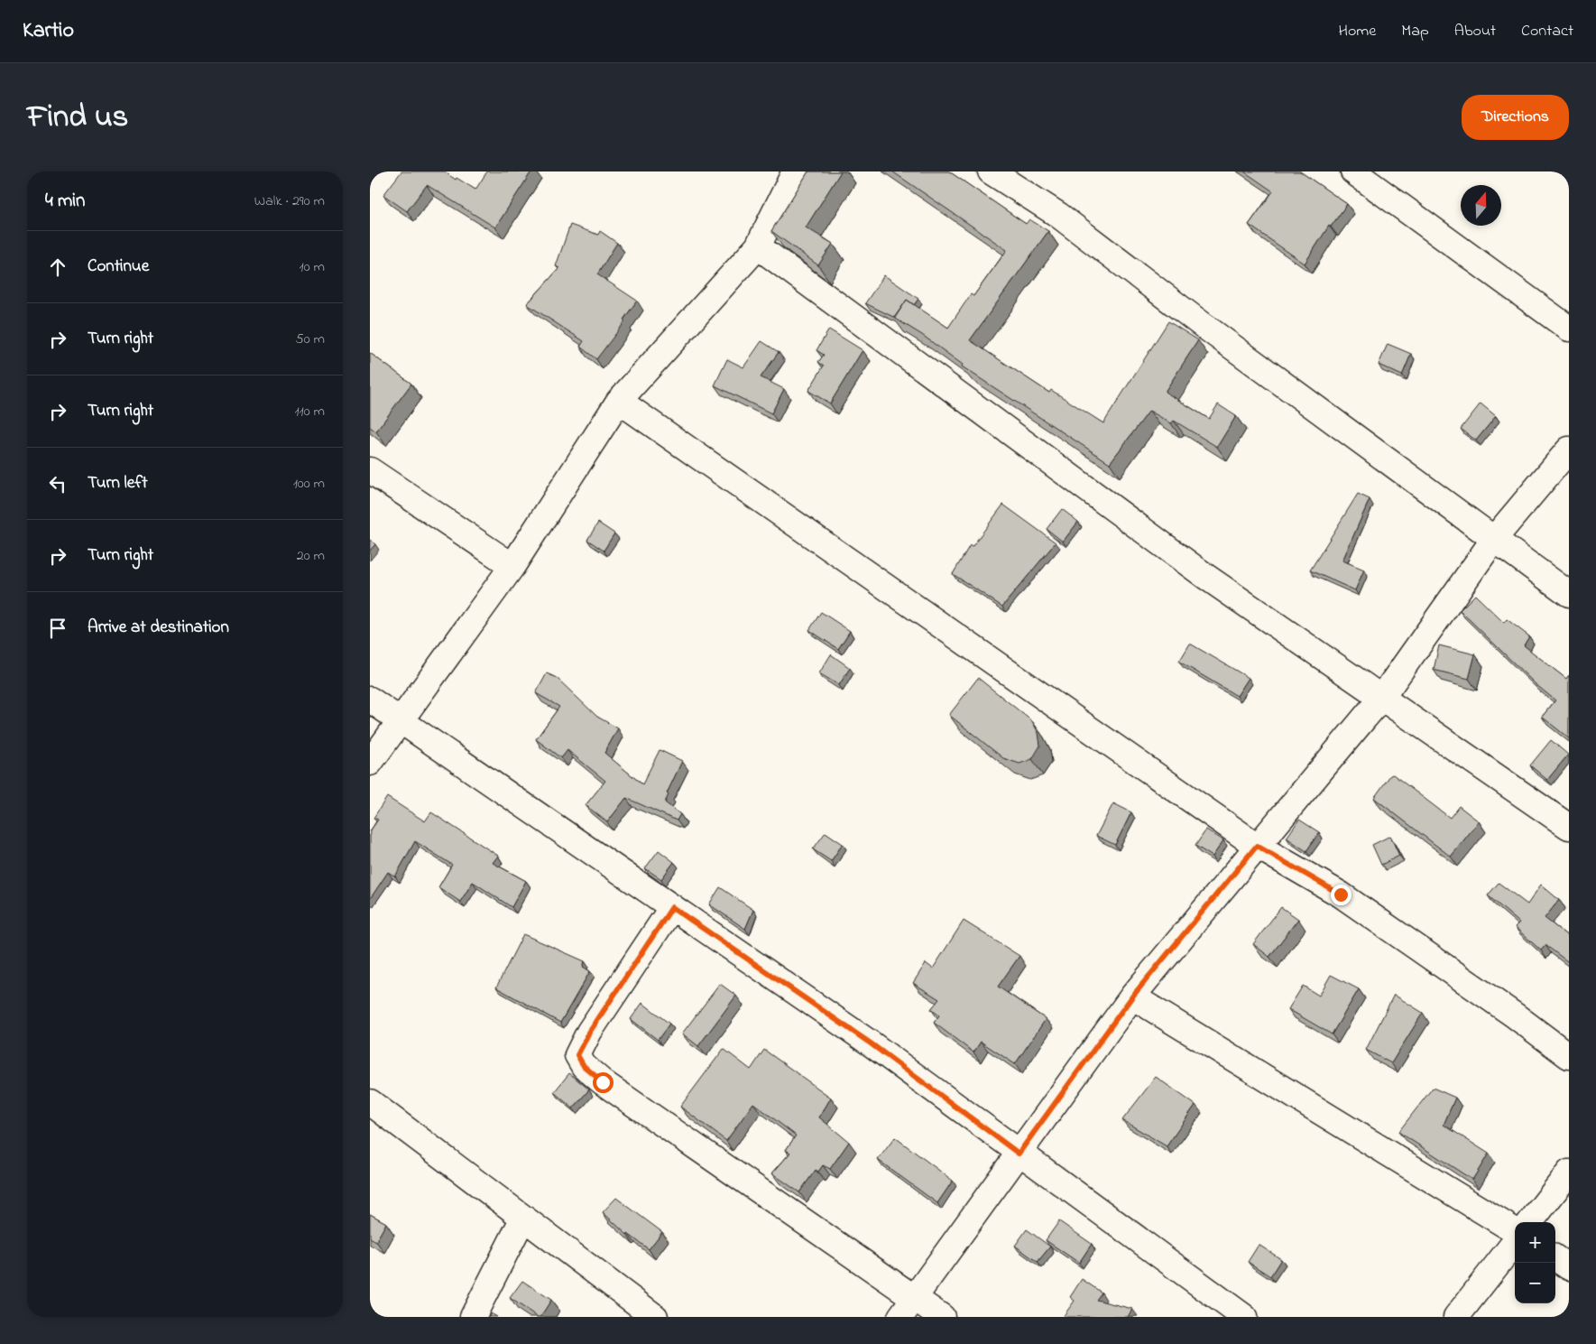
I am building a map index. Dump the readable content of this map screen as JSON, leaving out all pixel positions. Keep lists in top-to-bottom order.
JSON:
{
  "north": "top",
  "page": {
    "header": "Kartio",
    "nav": [
      "Home",
      "Map",
      "About",
      "Contact"
    ],
    "title": "Find us",
    "buttons": "Directions",
    "heading": ["4 min", "Walk · 290 m"],
    "list": [
      ["Continue", "10 m"],
      ["Turn right", "50 m"],
      ["Turn right", "110 m"],
      ["Turn left", "100 m"],
      ["Turn right", "20 m"],
      "Arrive at destination"
    ],
    "map_buttons": ["+", "−"]
  }
}
